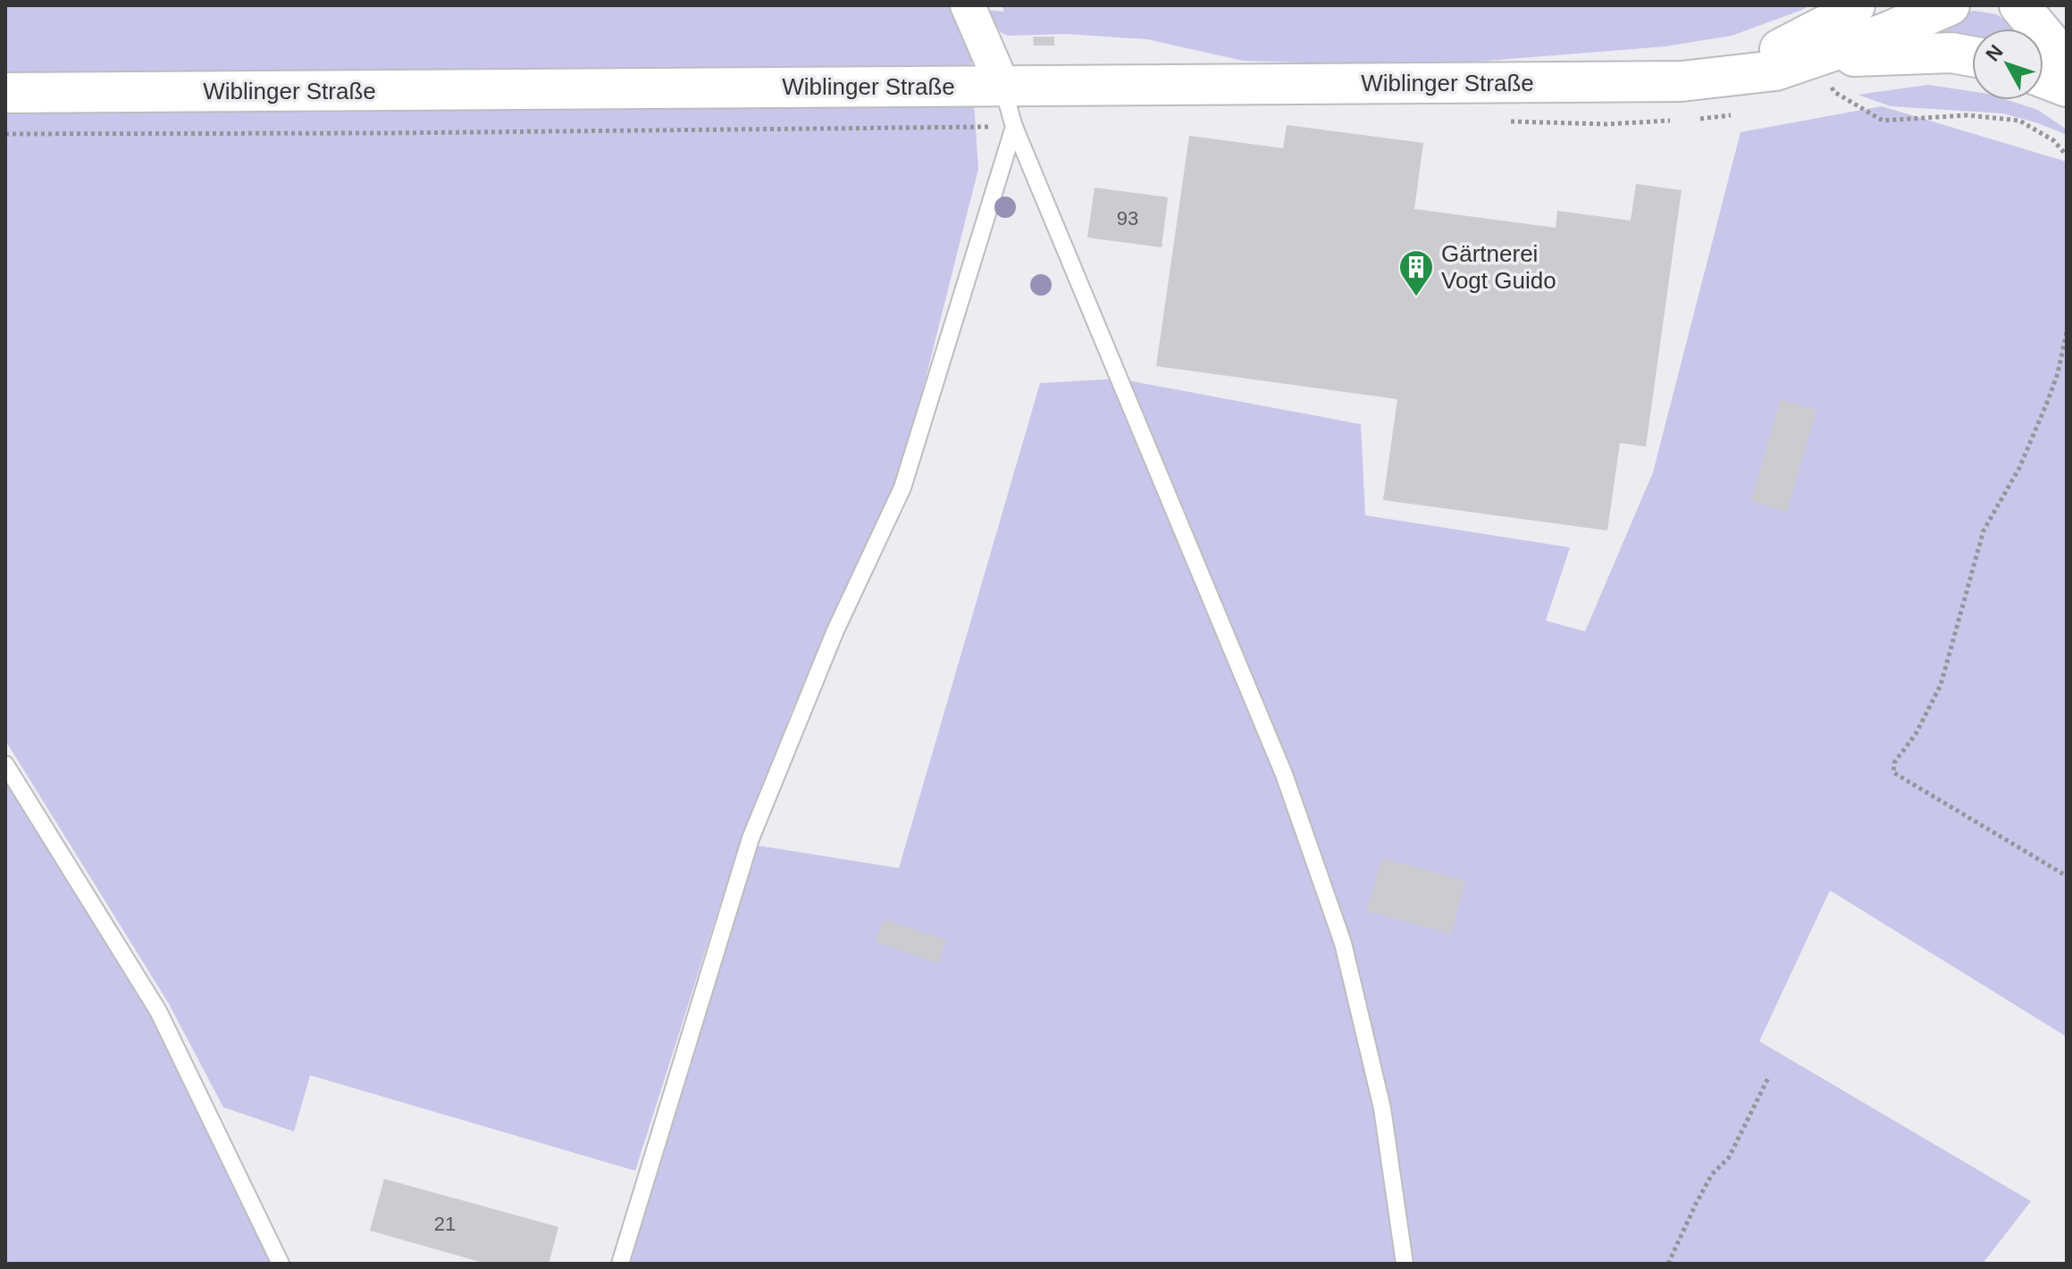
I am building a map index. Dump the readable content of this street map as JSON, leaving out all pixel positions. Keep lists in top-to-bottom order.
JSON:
{
  "streets": {
    "main road": ["Wiblinger Straße"]
  },
  "places": {
    "building": ["Gärtnerei Vogt Guido"]
  },
  "house_numbers": ["93", "21"],
  "north": "top left"
}
